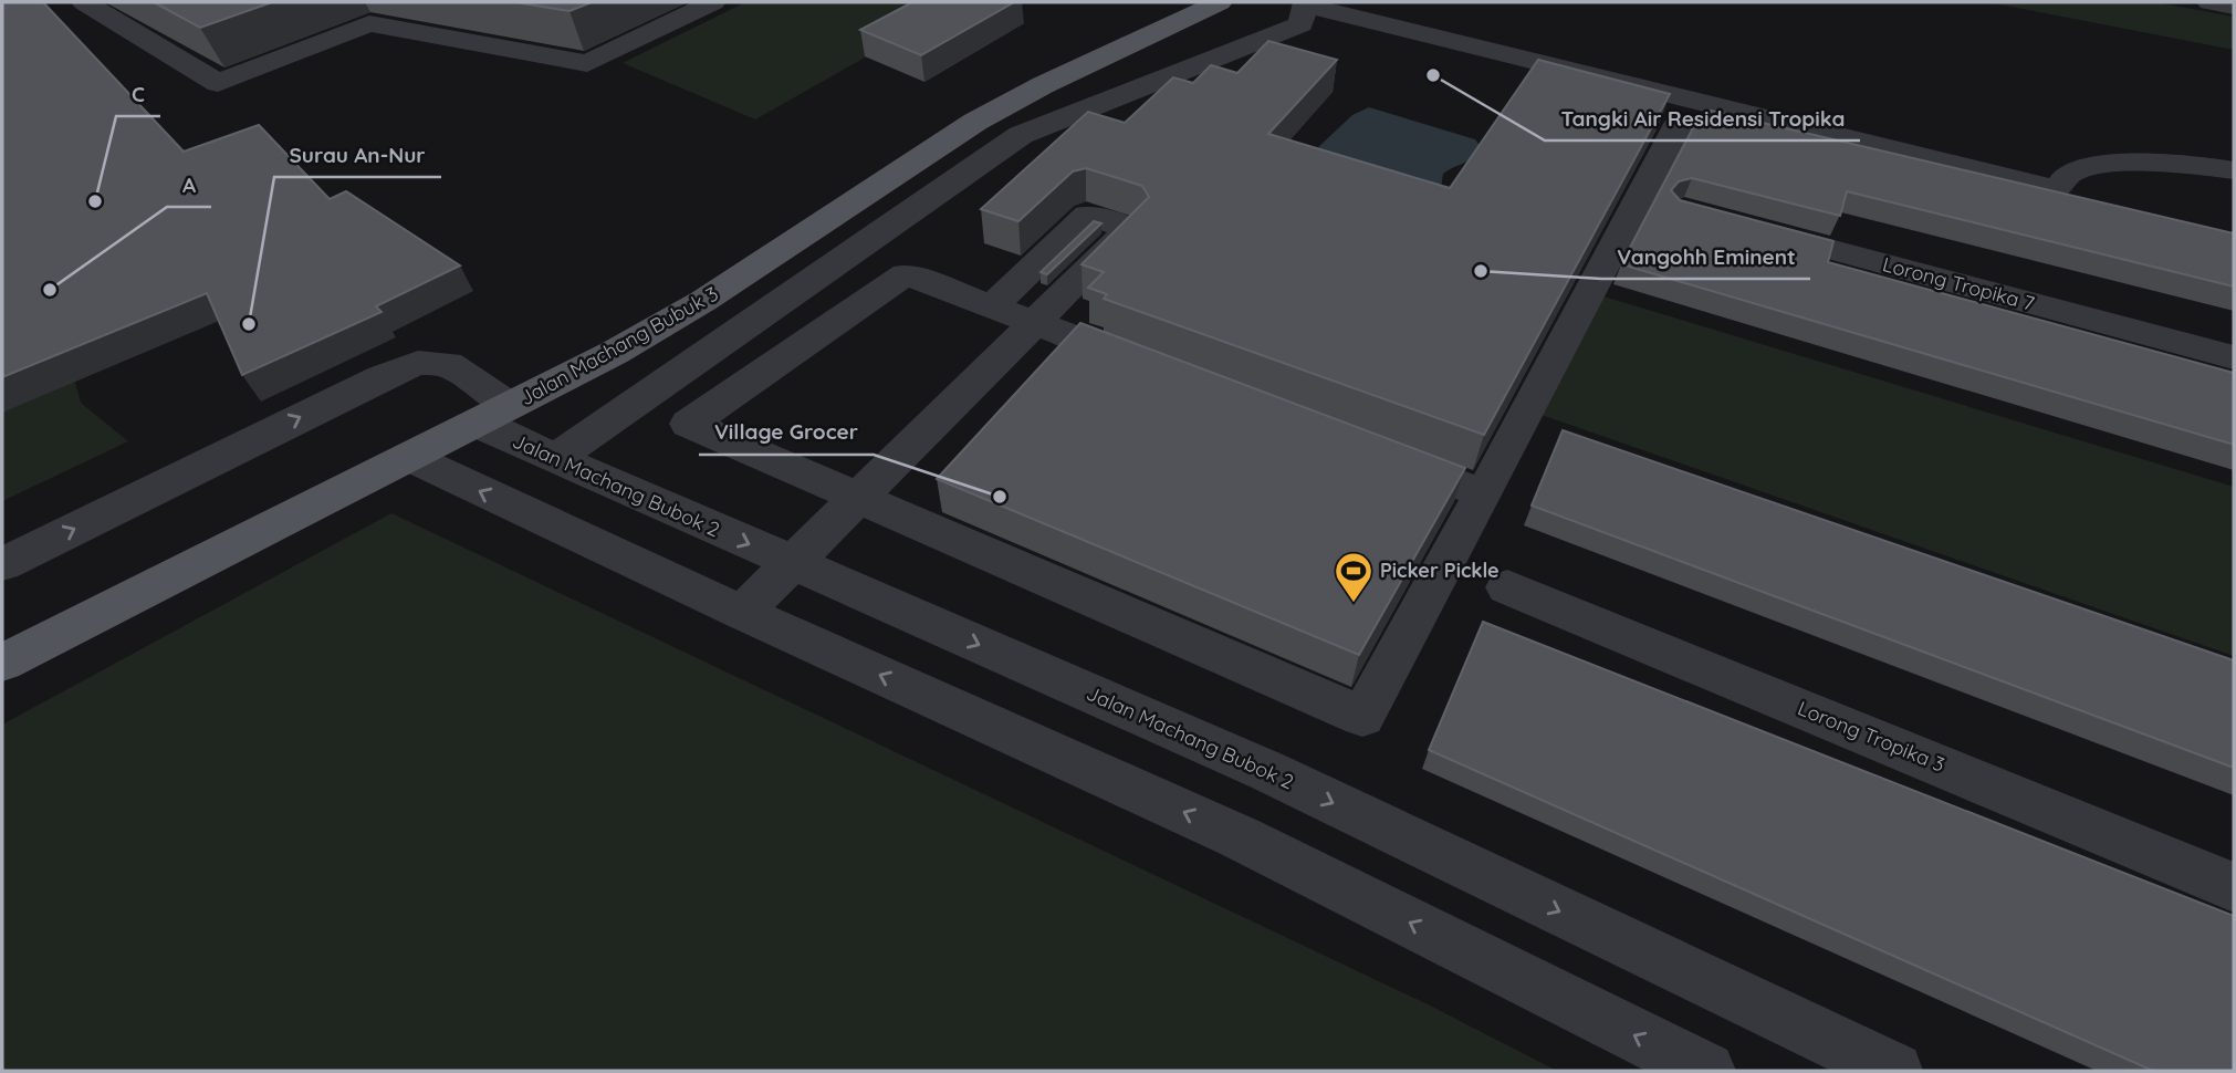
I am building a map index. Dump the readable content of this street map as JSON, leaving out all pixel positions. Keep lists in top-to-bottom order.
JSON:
{
  "streets": {
    "main road": ["Jalan Machang Bubuk 3"],
    "street": ["Lorong Tropika 7", "Jalan Machang Bubok 2", "Lorong Tropika 3"]
  },
  "crossings": [
    ["Jalan Machang Bubuk 3", "Jalan Machang Bubok 2"]
  ],
  "places": {
    "other": [
      "Tangki Air Residensi Tropika",
      "C",
      "Vangohh Eminent",
      "A",
      "Surau An-Nur",
      "Village Grocer"
    ],
    "sports": ["Picker Pickle"]
  }
}
